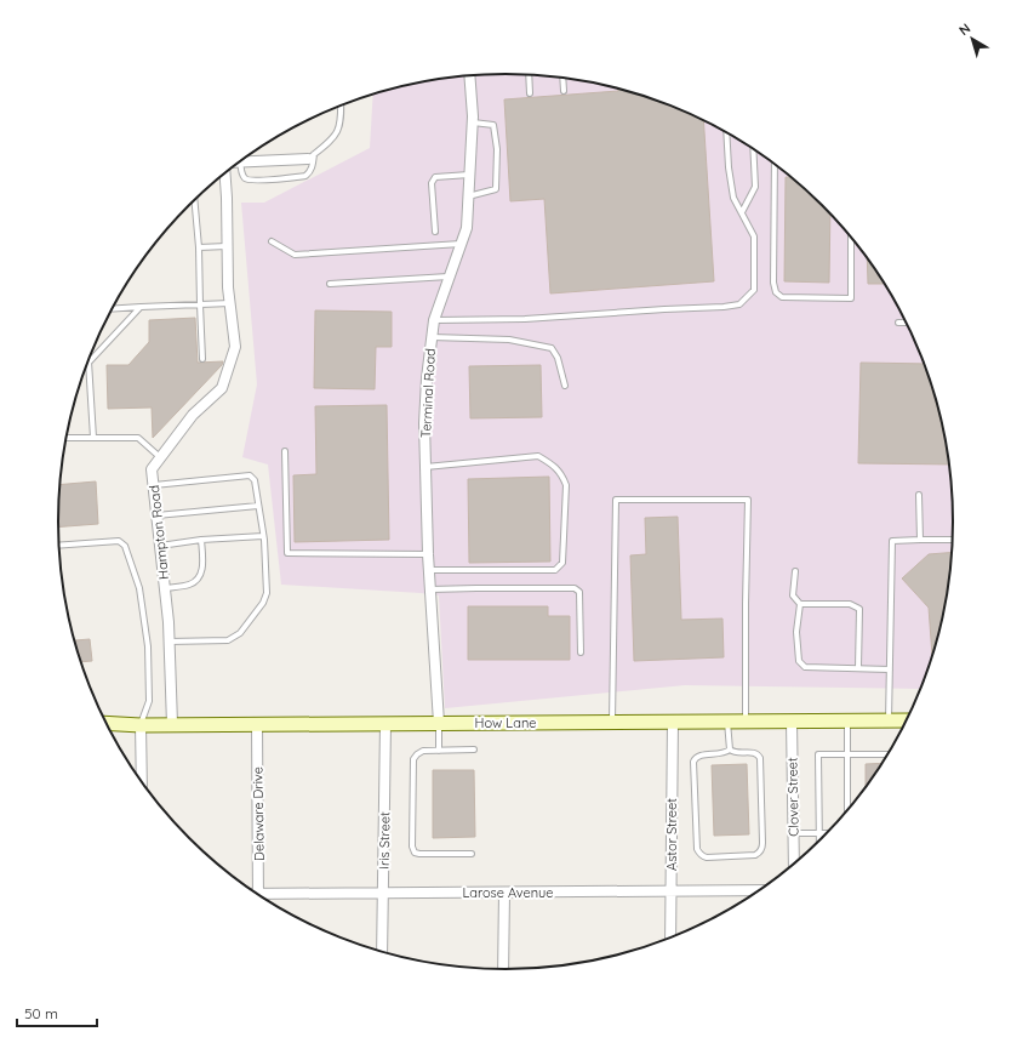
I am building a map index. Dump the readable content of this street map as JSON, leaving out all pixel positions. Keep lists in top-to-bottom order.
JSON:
{
  "streets": {
    "main road": ["How Lane"],
    "street": [
      "Terminal Road",
      "Hampton Road",
      "Clover Street",
      "Delaware Drive",
      "Astor Street",
      "Iris Street",
      "Larose Avenue"
    ]
  },
  "crossings": [
    ["Terminal Road", "How Lane"],
    ["Hampton Road", "How Lane"],
    ["How Lane", "Clover Street"],
    ["How Lane", "Delaware Drive"],
    ["How Lane", "Astor Street"],
    ["How Lane", "Iris Street"],
    ["Astor Street", "Larose Avenue"],
    ["Iris Street", "Larose Avenue"]
  ],
  "scale_bar": "50 m",
  "north": "top left"
}
